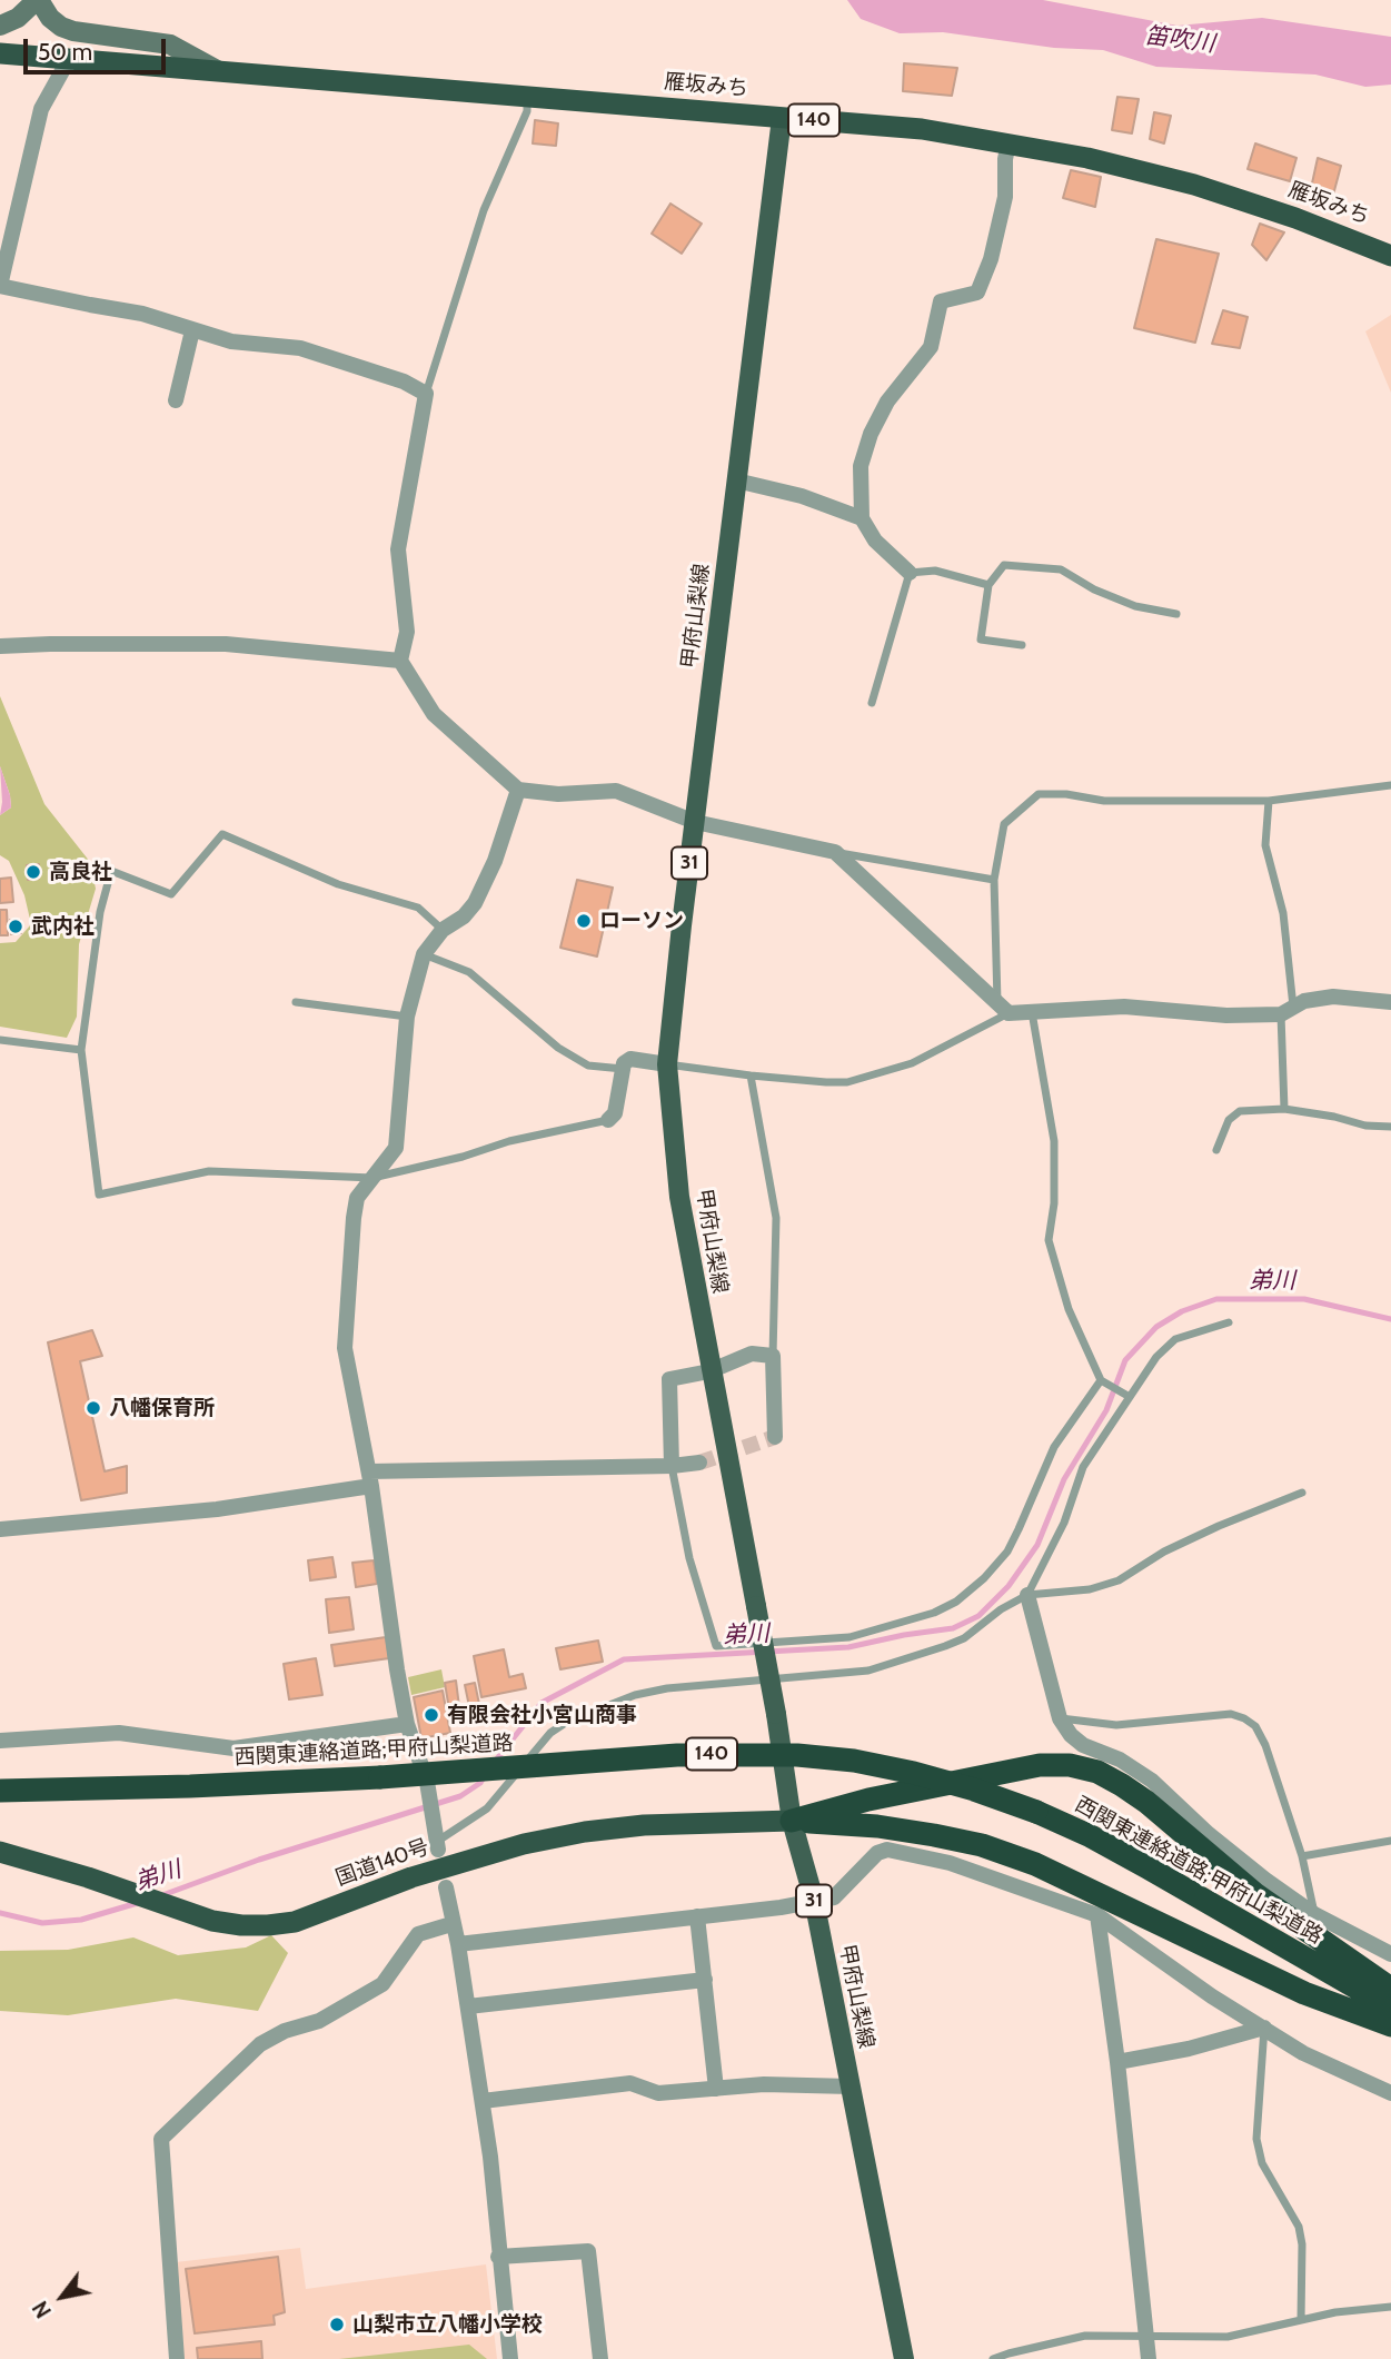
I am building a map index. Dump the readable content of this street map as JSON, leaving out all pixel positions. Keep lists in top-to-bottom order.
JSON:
{
  "streets": {
    "highway": [
      "雁坂みち",
      "140",
      "西関東連絡道路;甲府山梨道路",
      "国道140号"
    ],
    "main road": ["甲府山梨線", "31"]
  },
  "crossings": [
    ["雁坂みち", "甲府山梨線"],
    ["甲府山梨線", "国道140号"]
  ],
  "water": ["笛吹川", "弟川"],
  "places": [
    "高良社",
    "ローソン",
    "武内社",
    "八幡保育所",
    "有限会社小宮山商事",
    "山梨市立八幡小学校"
  ],
  "scale_bar": "50 m",
  "north": "bottom left"
}
